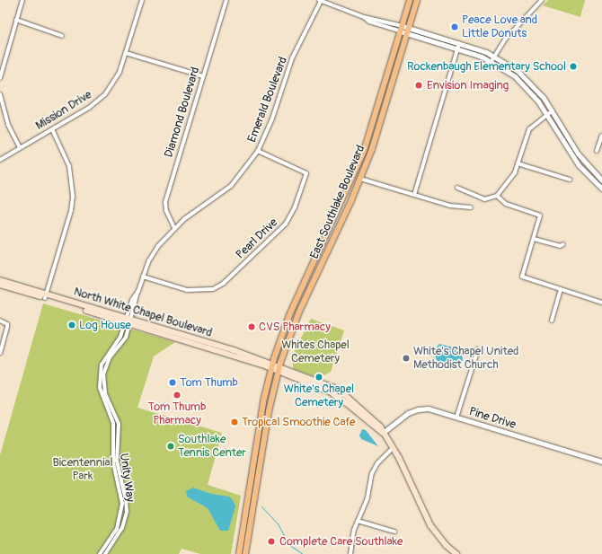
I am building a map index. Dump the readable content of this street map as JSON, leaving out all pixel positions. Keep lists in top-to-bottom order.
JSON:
{
  "streets": {
    "main road": ["East Southlake Boulevard", "North White Chapel Boulevard"],
    "street": [
      "Emerald Boulevard",
      "Mission Drive",
      "Diamond Boulevard",
      "Pearl Drive",
      "Pine Drive",
      "Unity Way"
    ]
  },
  "crossings": [
    ["Emerald Boulevard", "Diamond Boulevard"],
    ["Emerald Boulevard", "Pearl Drive"],
    ["Emerald Boulevard", "North White Chapel Boulevard"],
    ["Emerald Boulevard", "Unity Way"],
    ["East Southlake Boulevard", "North White Chapel Boulevard"],
    ["North White Chapel Boulevard", "Pine Drive"],
    ["North White Chapel Boulevard", "Unity Way"]
  ],
  "parks": ["Whites Chapel Cemetery", "Bicentennial Park"],
  "places": [
    "Peace Love and Little Donuts",
    "Rockenbaugh Elementary School",
    "Envision Imaging",
    "Log House",
    "CVS Pharmacy",
    "White's Chapel United Methodist Church",
    "White's Chapel Cemetery",
    "Tom Thumb",
    "Tom Thumb Pharmacy",
    "Tropical Smoothie Cafe",
    "Southlake Tennis Center",
    "Complete Care Southlake"
  ]
}
